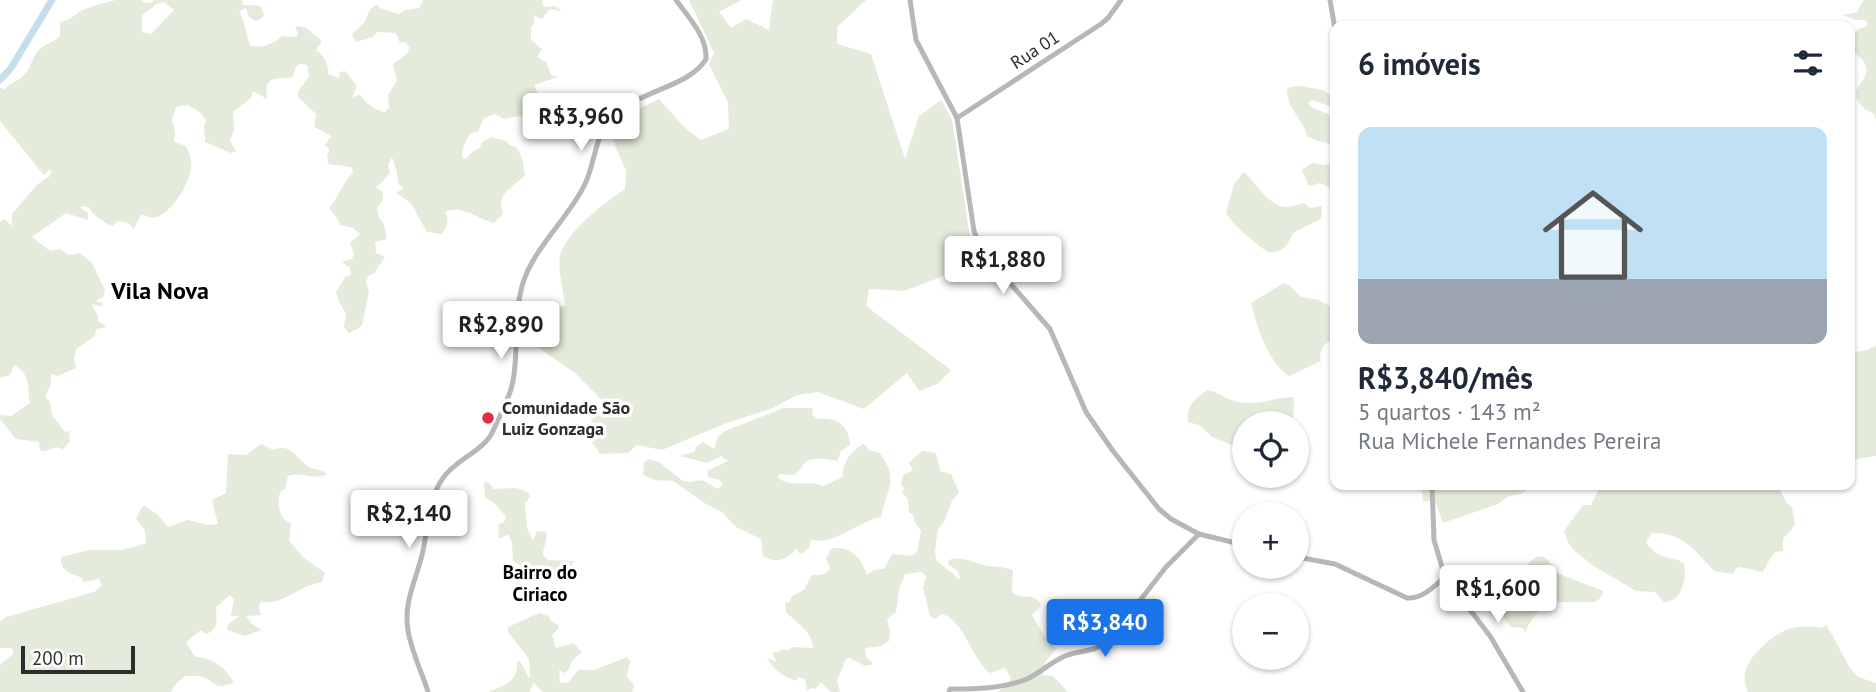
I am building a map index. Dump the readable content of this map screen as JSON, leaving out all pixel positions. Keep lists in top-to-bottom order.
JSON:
{
  "streets": {
    "street": ["Rua 01"]
  },
  "districts": ["Vila Nova", "Bairro do Ciriaco"],
  "places": ["Comunidade São Luiz Gonzaga"],
  "scale_bar": "200 m",
  "page": {
    "heading": "6 imóveis",
    "price": [
      "R$3,960",
      "R$1,880",
      "R$2,890",
      "R$2,140",
      "R$1,600",
      "R$3,840"
    ],
    "list": [
      {
        "name": "R$3,840/mês",
        "note": "5 quartos · 143 m² · Rua Michele Fernandes Pereira"
      }
    ],
    "map_buttons": ["+", "−"],
    "scale": "200 m"
  }
}
